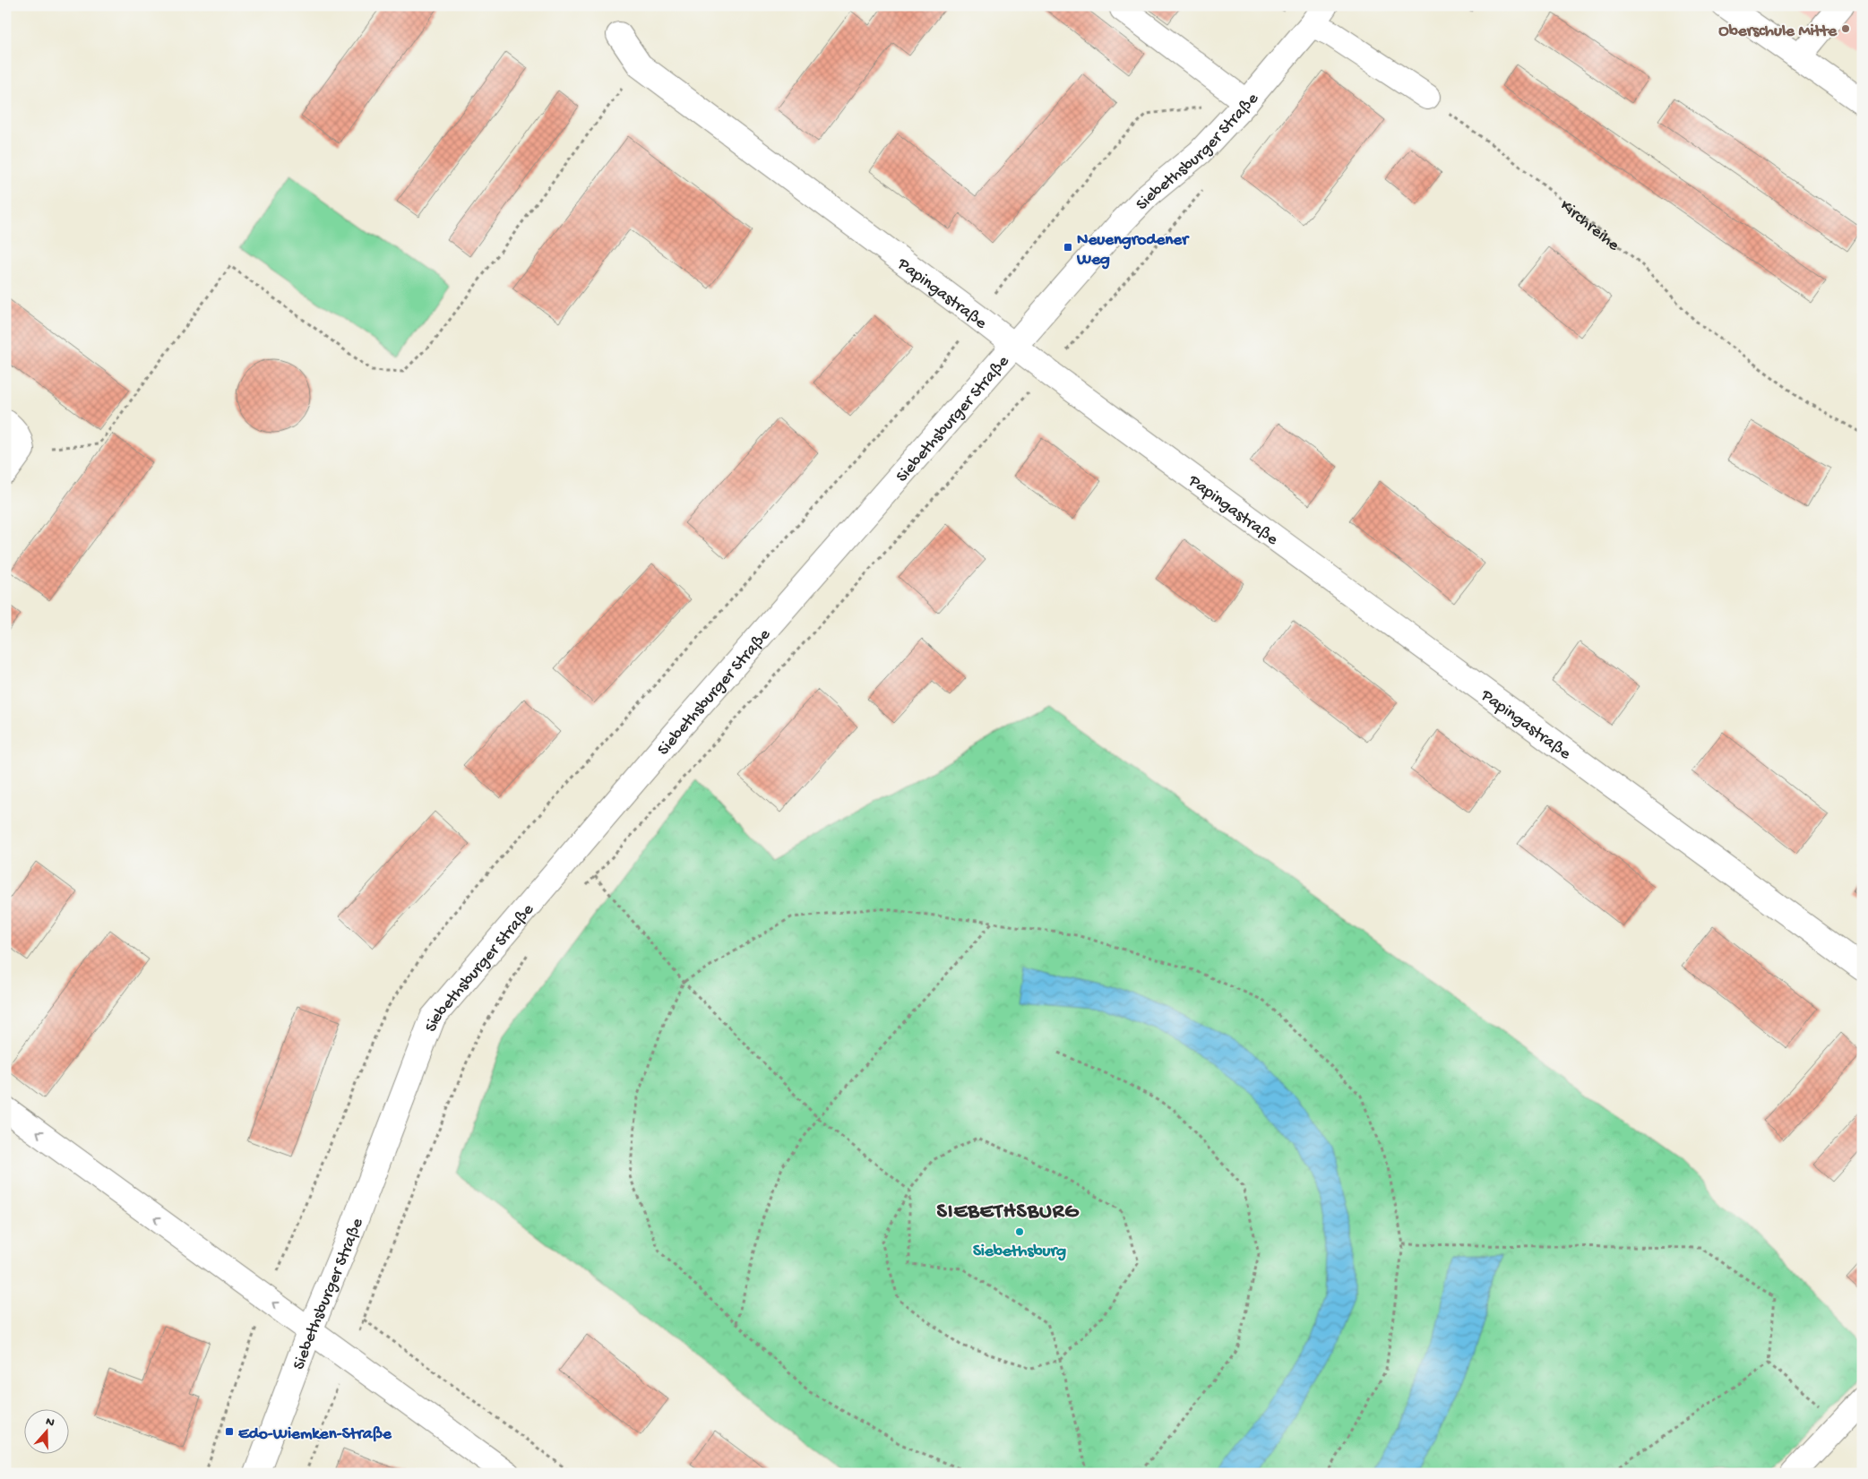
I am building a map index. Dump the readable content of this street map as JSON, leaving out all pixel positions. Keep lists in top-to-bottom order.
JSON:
{
  "streets": {
    "street": ["Siebethsburger Straße", "Papingastraße"],
    "path": ["Kirchreihe"]
  },
  "crossings": [
    ["Siebethsburger Straße", "Papingastraße"]
  ],
  "districts": ["SIEBETHSBURG"],
  "places": {
    "other": ["Oberschule Mitte", "Siebethsburg"],
    "transit": ["Neuengrodener Weg", "Edo-Wiemken-Straße"]
  },
  "north": "top"
}
